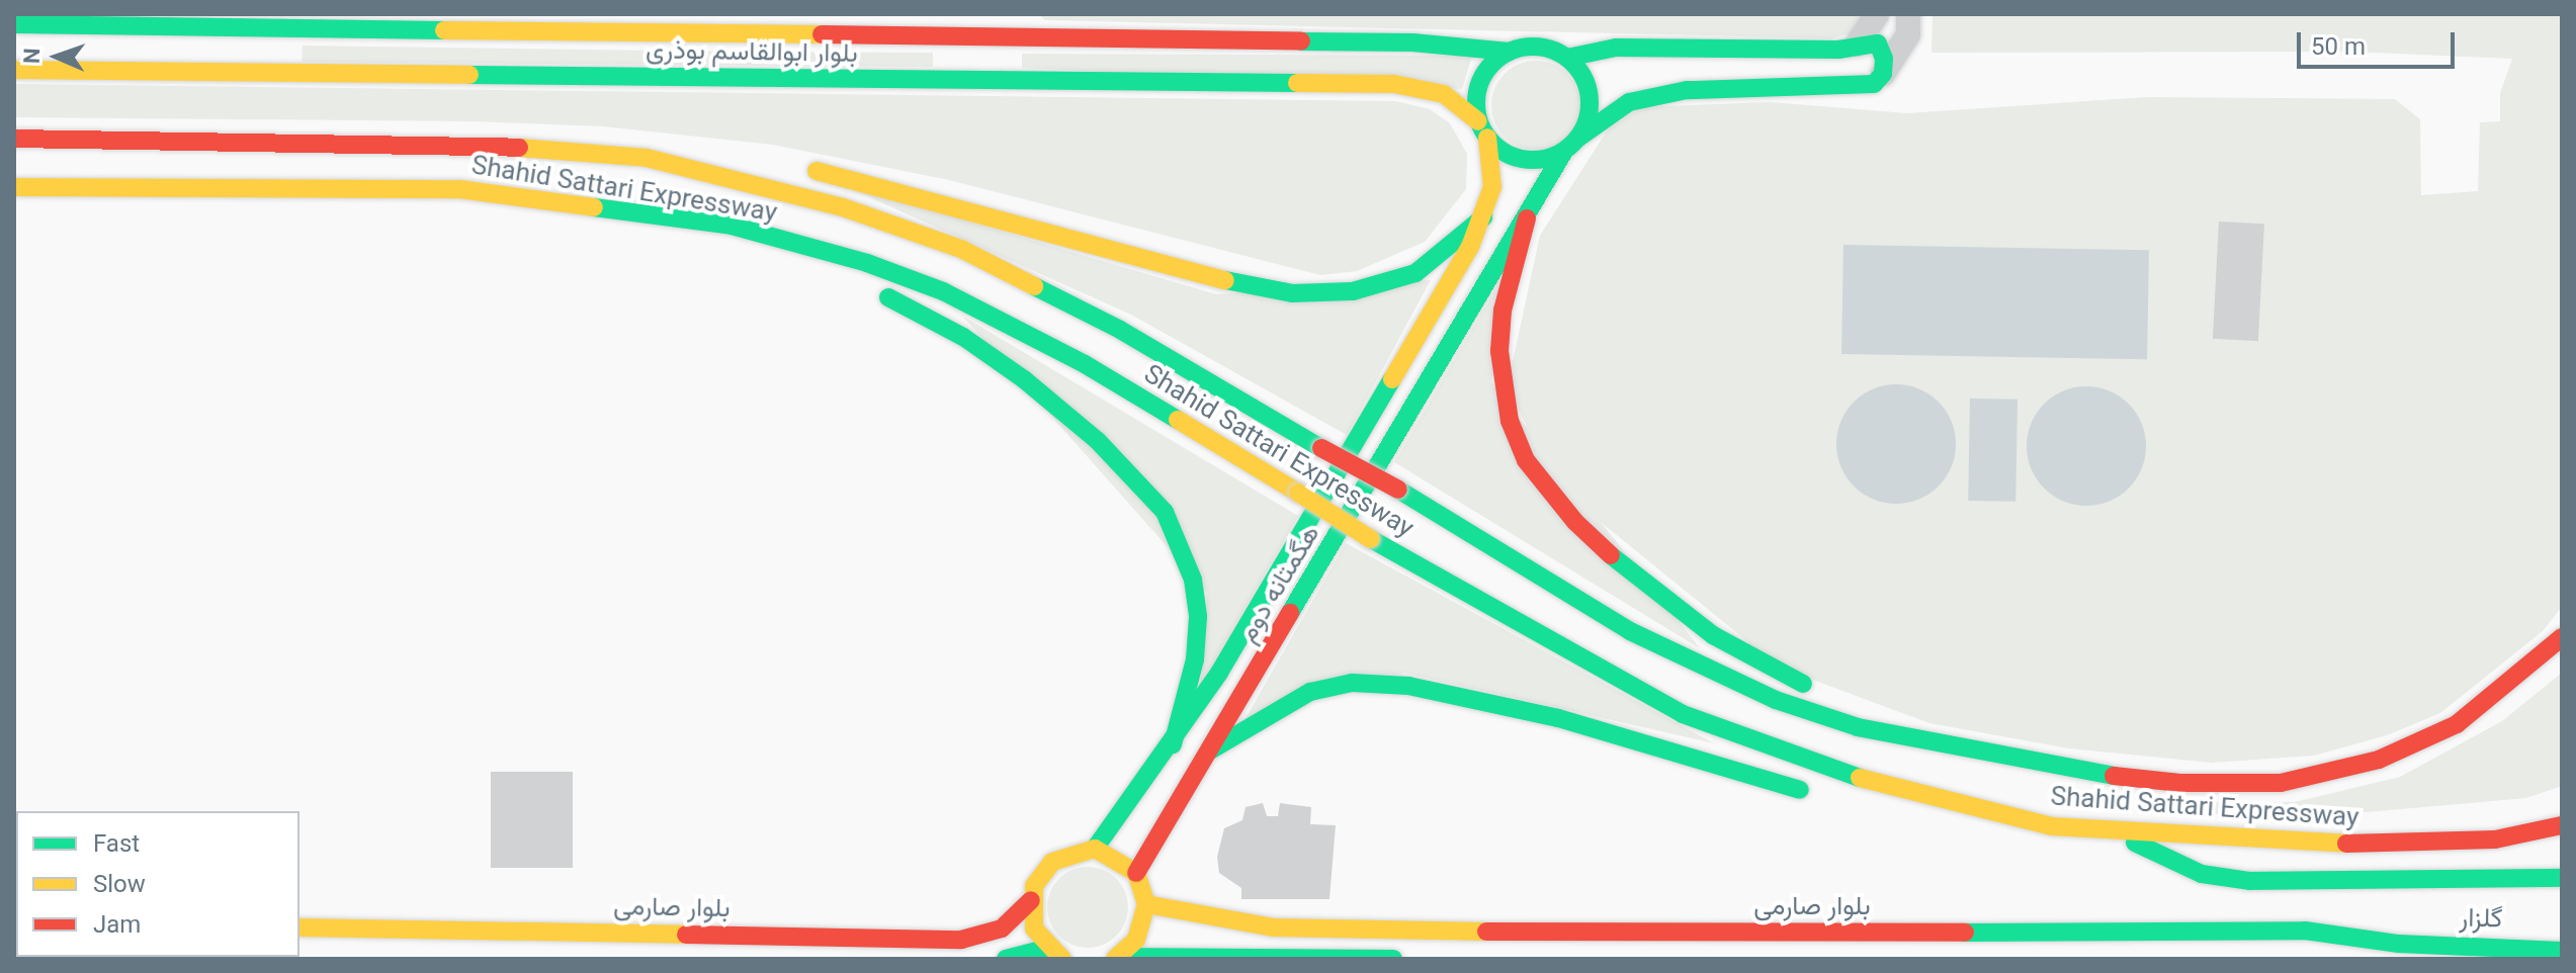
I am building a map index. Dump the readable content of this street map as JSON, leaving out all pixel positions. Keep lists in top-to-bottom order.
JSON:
{
  "streets": {
    "main road": [
      "بلوار ابوالقاسم بوذری",
      "Shahid Sattari Expressway",
      "هگمتانه دوم",
      "بلوار صارمی",
      "گلزار"
    ]
  },
  "crossings": [
    ["بلوار ابوالقاسم بوذری", "هگمتانه دوم"],
    ["هگمتانه دوم", "بلوار صارمی"],
    ["بلوار صارمی", "گلزار"]
  ],
  "legend": ["Fast", "Slow", "Jam"],
  "scale_bar": "50 m",
  "north": "left"
}
